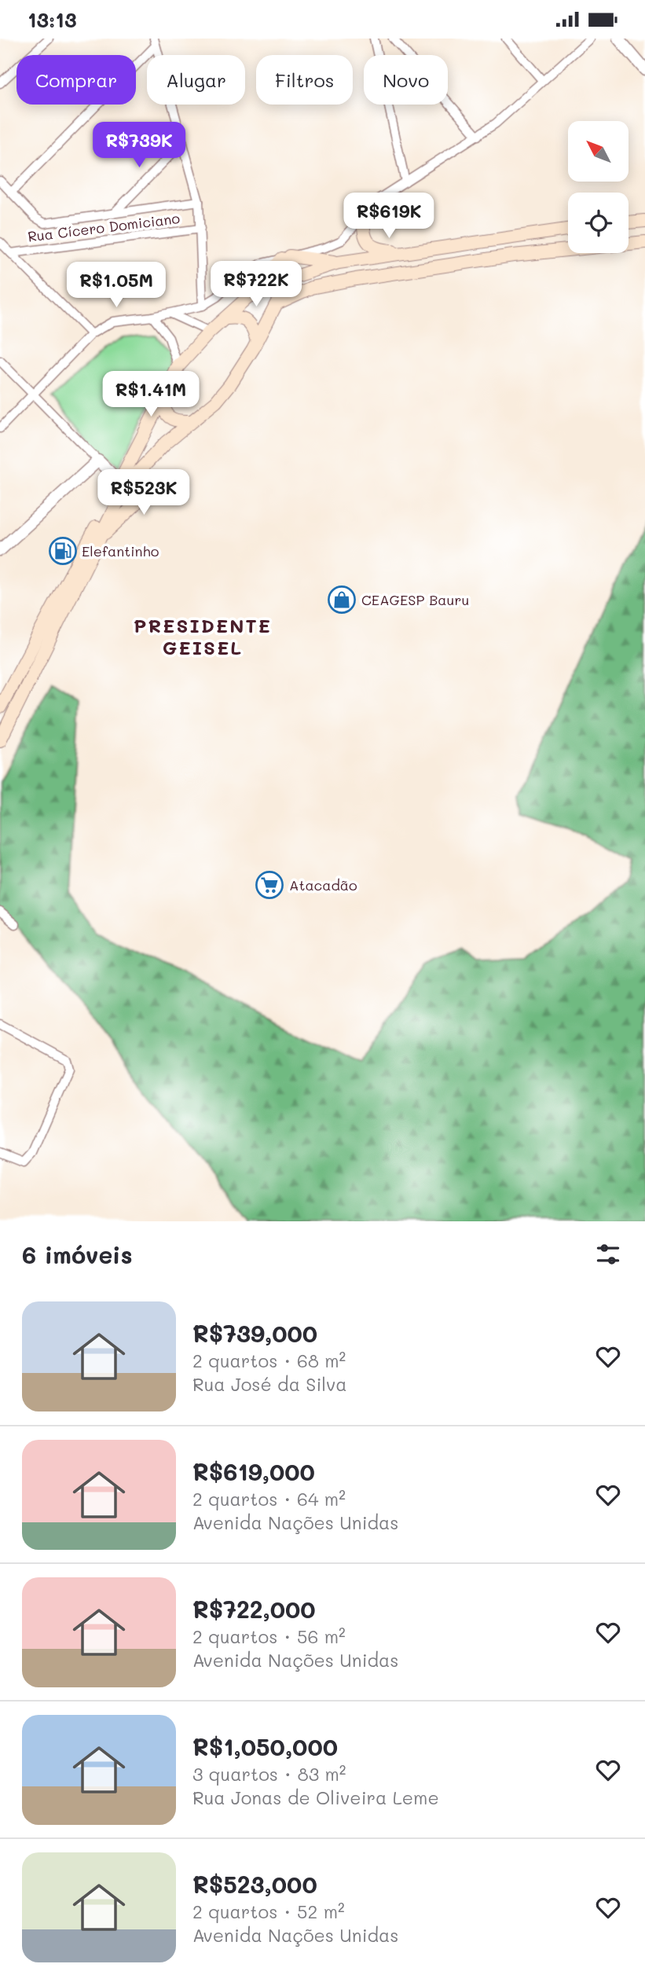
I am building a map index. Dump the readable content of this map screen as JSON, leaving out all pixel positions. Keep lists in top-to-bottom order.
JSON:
{
  "streets": {
    "street": ["Rua Cícero Domiciano"]
  },
  "districts": ["PRESIDENTE GEISEL"],
  "places": {
    "fuel station": ["Elefantinho"],
    "shop": ["CEAGESP Bauru"],
    "supermarket": ["Atacadão"]
  },
  "north": "top left",
  "page": {
    "status": "13:13",
    "chip": [
      "Comprar",
      "Alugar",
      "Filtros",
      "Novo"
    ],
    "price": [
      "R$739K",
      "R$619K",
      "R$722K",
      "R$1.05M",
      "R$1.41M",
      "R$523K"
    ],
    "heading": "6 imóveis",
    "list": [
      {
        "name": "R$739,000",
        "note": "2 quartos · 68 m² · Rua José da Silva"
      },
      {
        "name": "R$619,000",
        "note": "2 quartos · 64 m² · Avenida Nações Unidas"
      },
      {
        "name": "R$722,000",
        "note": "2 quartos · 56 m² · Avenida Nações Unidas"
      },
      {
        "name": "R$1,050,000",
        "note": "3 quartos · 83 m² · Rua Jonas de Oliveira Leme"
      },
      {
        "name": "R$523,000",
        "note": "2 quartos · 52 m² · Avenida Nações Unidas"
      }
    ]
  }
}
